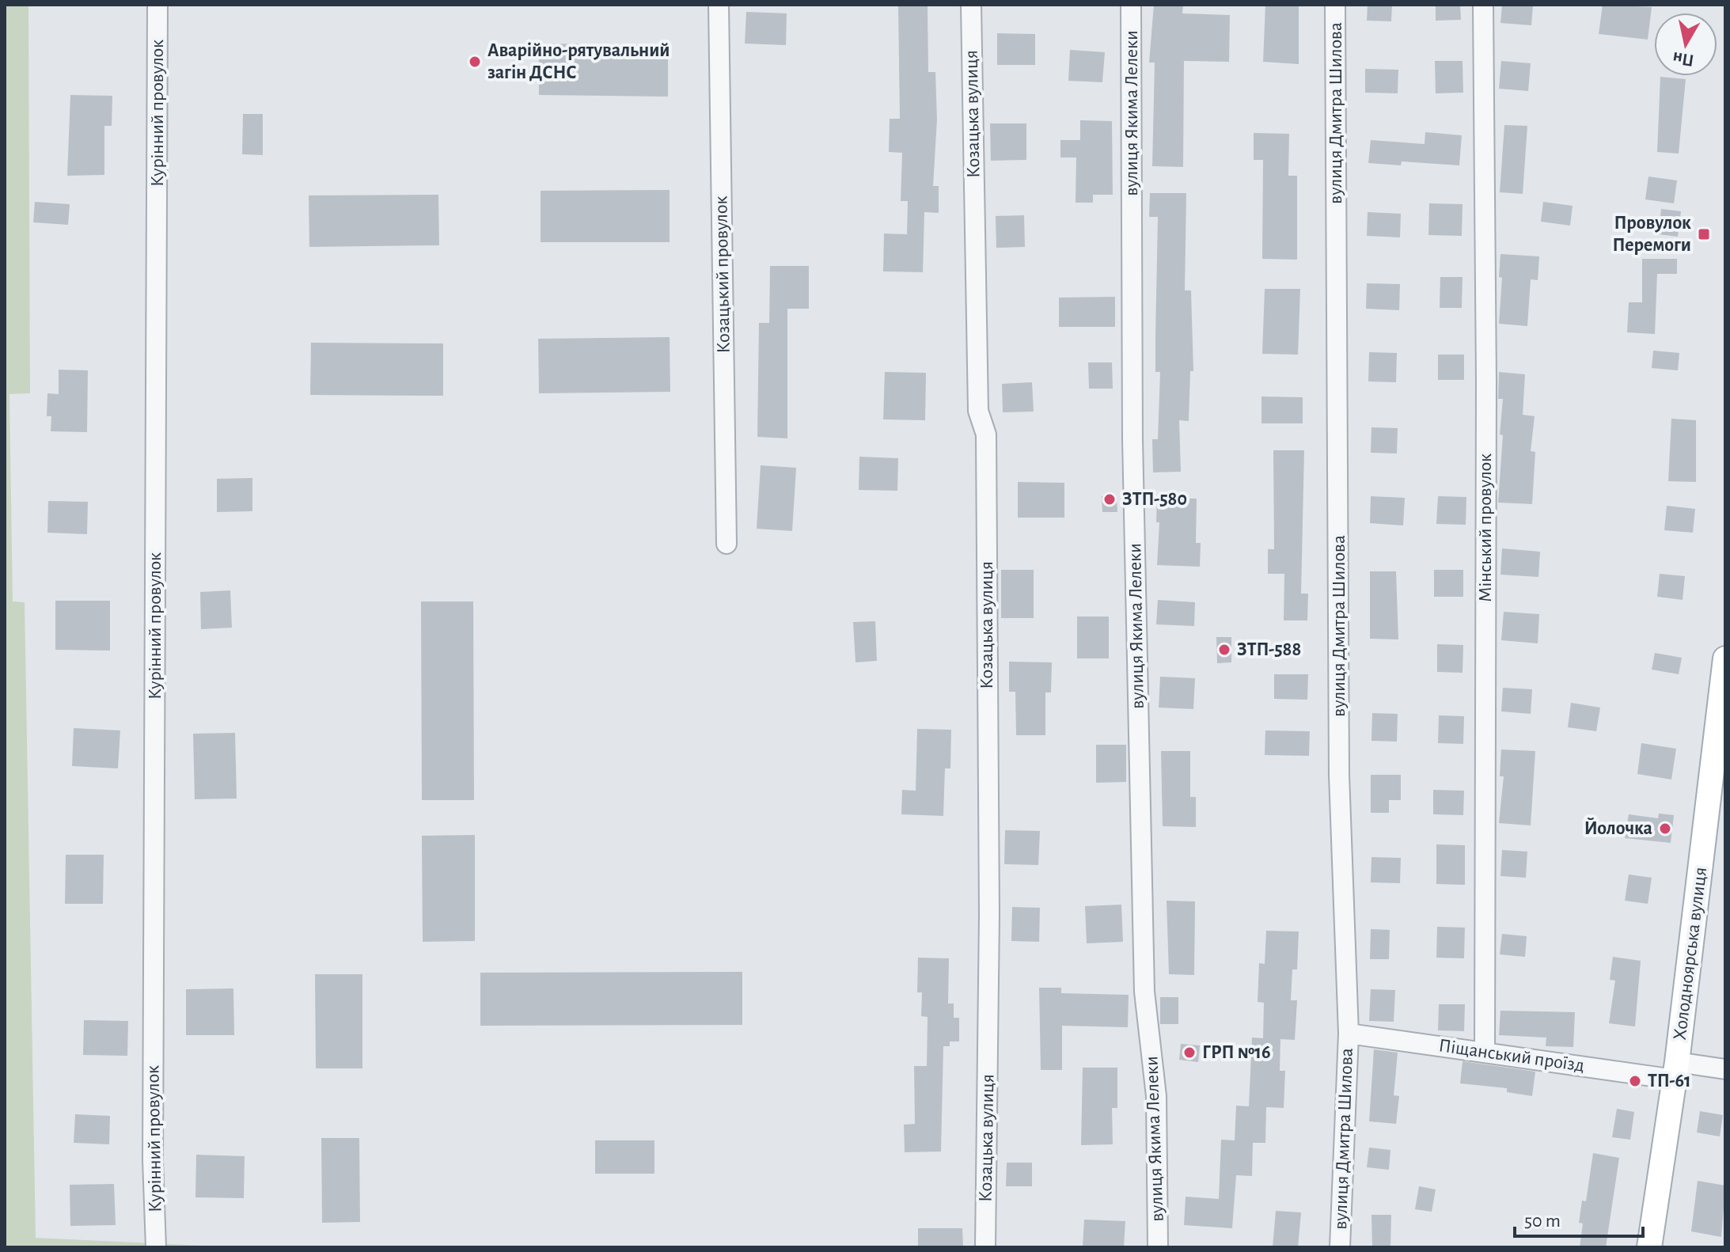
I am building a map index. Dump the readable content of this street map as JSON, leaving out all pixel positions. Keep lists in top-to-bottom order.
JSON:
{
  "streets": {
    "main road": ["Холодноярська вулиця"],
    "street": [
      "Курінний провулок",
      "вулиця Якима Лелеки",
      "вулиця Дмитра Шилова",
      "Козацька вулиця",
      "Козацький провулок",
      "Мінський провулок",
      "Піщанський проїзд"
    ]
  },
  "crossings": [
    ["вулиця Дмитра Шилова", "Піщанський проїзд"],
    ["Мінський провулок", "Піщанський проїзд"],
    ["Холодноярська вулиця", "Піщанський проїзд"]
  ],
  "places": {
    "other": [
      "Аварійно-рятувальний загін ДСНС",
      "ЗТП-580",
      "ЗТП-588",
      "Йолочка",
      "ГРП №16",
      "ТП-61"
    ],
    "transit": ["Провулок Перемоги"]
  },
  "scale_bar": "50 m",
  "north": "bottom"
}
